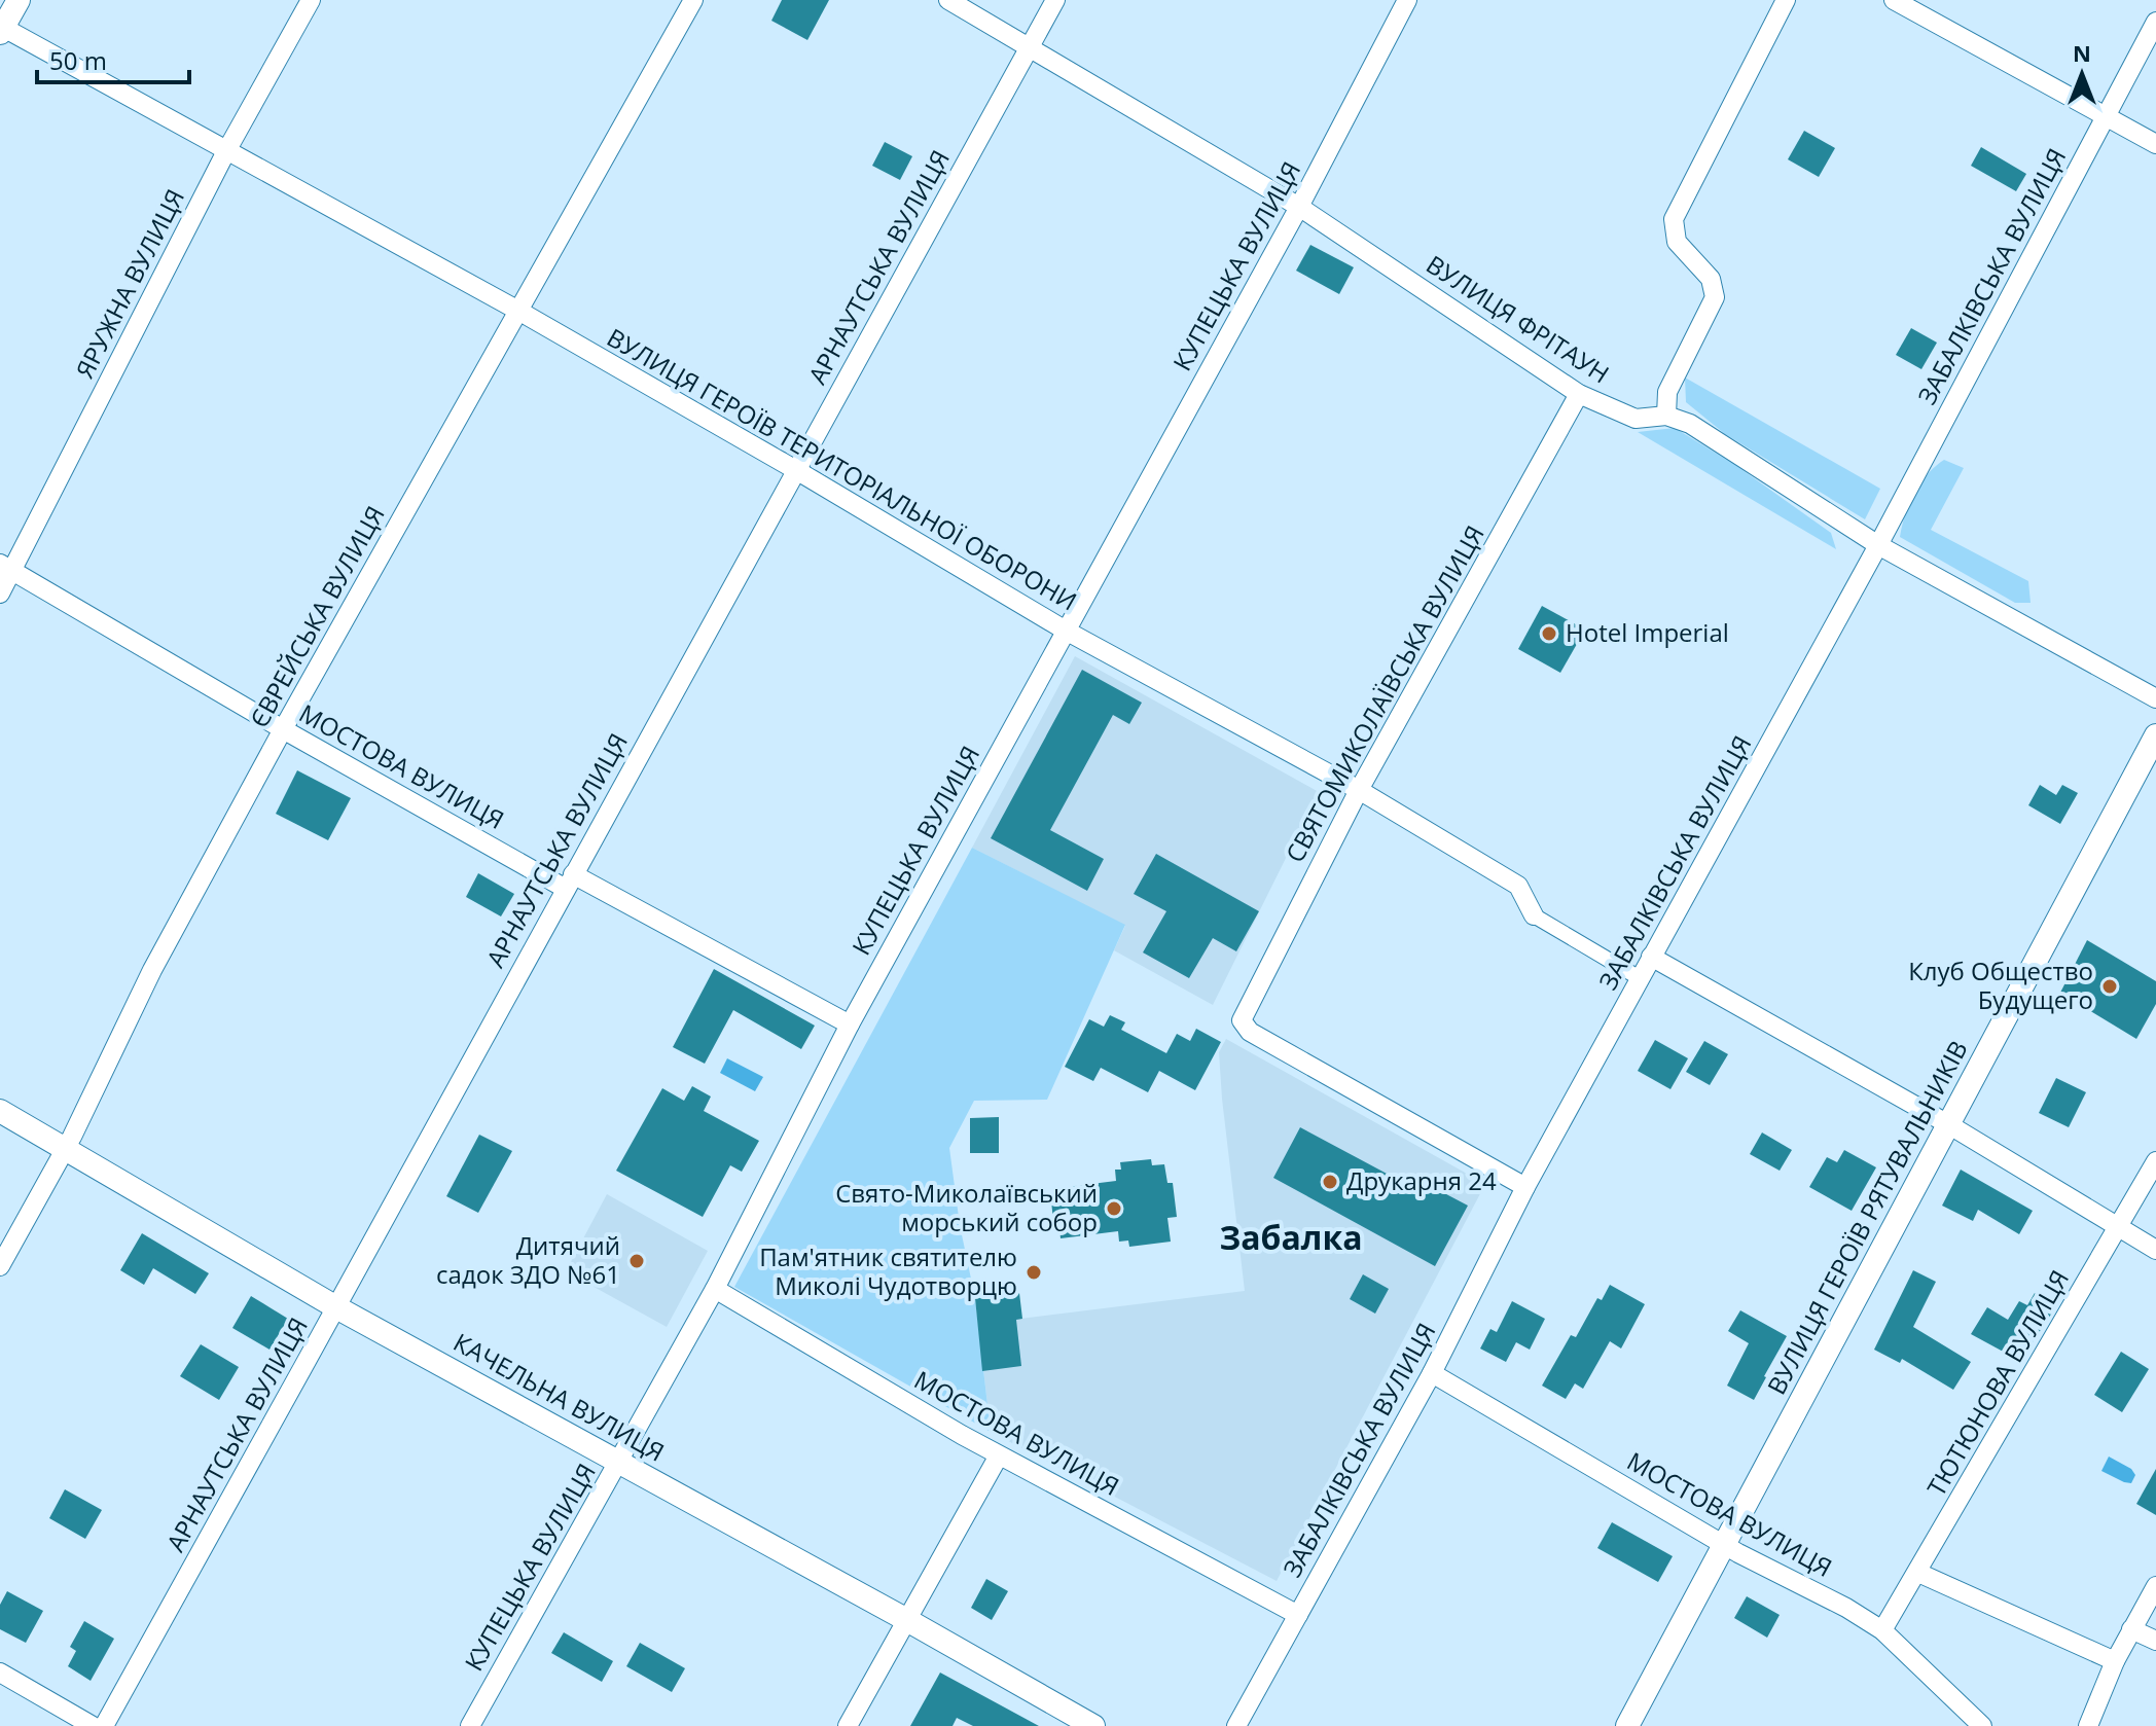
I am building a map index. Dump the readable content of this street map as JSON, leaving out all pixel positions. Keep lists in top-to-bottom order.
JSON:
{
  "streets": {
    "street": [
      "КУПЕЦЬКА ВУЛИЦЯ",
      "АРНАУТСЬКА ВУЛИЦЯ",
      "ЗАБАЛКІВСЬКА ВУЛИЦЯ",
      "ЯРУЖНА ВУЛИЦЯ",
      "ВУЛИЦЯ ФРІТАУН",
      "ВУЛИЦЯ ГЕРОЇВ ТЕРИТОРІАЛЬНОЇ ОБОРОНИ",
      "ЄВРЕЙСЬКА ВУЛИЦЯ",
      "СВЯТОМИКОЛАЇВСЬКА ВУЛИЦЯ",
      "МОСТОВА ВУЛИЦЯ",
      "ВУЛИЦЯ ГЕРОЇВ РЯТУВАЛЬНИКІВ",
      "ТЮТЮНОВА ВУЛИЦЯ",
      "КАЧЕЛЬНА ВУЛИЦЯ"
    ]
  },
  "crossings": [
    ["КУПЕЦЬКА ВУЛИЦЯ", "ВУЛИЦЯ ФРІТАУН"],
    ["КУПЕЦЬКА ВУЛИЦЯ", "ВУЛИЦЯ ГЕРОЇВ ТЕРИТОРІАЛЬНОЇ ОБОРОНИ"],
    ["КУПЕЦЬКА ВУЛИЦЯ", "МОСТОВА ВУЛИЦЯ"],
    ["КУПЕЦЬКА ВУЛИЦЯ", "КАЧЕЛЬНА ВУЛИЦЯ"],
    ["АРНАУТСЬКА ВУЛИЦЯ", "ВУЛИЦЯ ФРІТАУН"],
    ["АРНАУТСЬКА ВУЛИЦЯ", "ВУЛИЦЯ ГЕРОЇВ ТЕРИТОРІАЛЬНОЇ ОБОРОНИ"],
    ["АРНАУТСЬКА ВУЛИЦЯ", "МОСТОВА ВУЛИЦЯ"],
    ["АРНАУТСЬКА ВУЛИЦЯ", "КАЧЕЛЬНА ВУЛИЦЯ"],
    ["ЗАБАЛКІВСЬКА ВУЛИЦЯ", "ВУЛИЦЯ ФРІТАУН"],
    ["ЗАБАЛКІВСЬКА ВУЛИЦЯ", "ВУЛИЦЯ ГЕРОЇВ ТЕРИТОРІАЛЬНОЇ ОБОРОНИ"],
    ["ЗАБАЛКІВСЬКА ВУЛИЦЯ", "СВЯТОМИКОЛАЇВСЬКА ВУЛИЦЯ"],
    ["ЗАБАЛКІВСЬКА ВУЛИЦЯ", "МОСТОВА ВУЛИЦЯ"],
    ["ЯРУЖНА ВУЛИЦЯ", "ВУЛИЦЯ ГЕРОЇВ ТЕРИТОРІАЛЬНОЇ ОБОРОНИ"],
    ["ЯРУЖНА ВУЛИЦЯ", "МОСТОВА ВУЛИЦЯ"],
    ["ВУЛИЦЯ ФРІТАУН", "СВЯТОМИКОЛАЇВСЬКА ВУЛИЦЯ"],
    ["ВУЛИЦЯ ГЕРОЇВ ТЕРИТОРІАЛЬНОЇ ОБОРОНИ", "ЄВРЕЙСЬКА ВУЛИЦЯ"],
    ["ВУЛИЦЯ ГЕРОЇВ ТЕРИТОРІАЛЬНОЇ ОБОРОНИ", "СВЯТОМИКОЛАЇВСЬКА ВУЛИЦЯ"],
    ["ЄВРЕЙСЬКА ВУЛИЦЯ", "МОСТОВА ВУЛИЦЯ"],
    ["ЄВРЕЙСЬКА ВУЛИЦЯ", "КАЧЕЛЬНА ВУЛИЦЯ"],
    ["МОСТОВА ВУЛИЦЯ", "ВУЛИЦЯ ГЕРОЇВ РЯТУВАЛЬНИКІВ"],
    ["МОСТОВА ВУЛИЦЯ", "ТЮТЮНОВА ВУЛИЦЯ"]
  ],
  "districts": ["Забалка"],
  "places": [
    "Hotel Imperial",
    "Клуб Общество Будущего",
    "Друкарня 24",
    "Свято-Миколаївський морський собор",
    "Дитячий садок ЗДО №61",
    "Пам'ятник святителю Миколі Чудотворцю"
  ],
  "scale_bar": "50 m",
  "north": "top"
}
